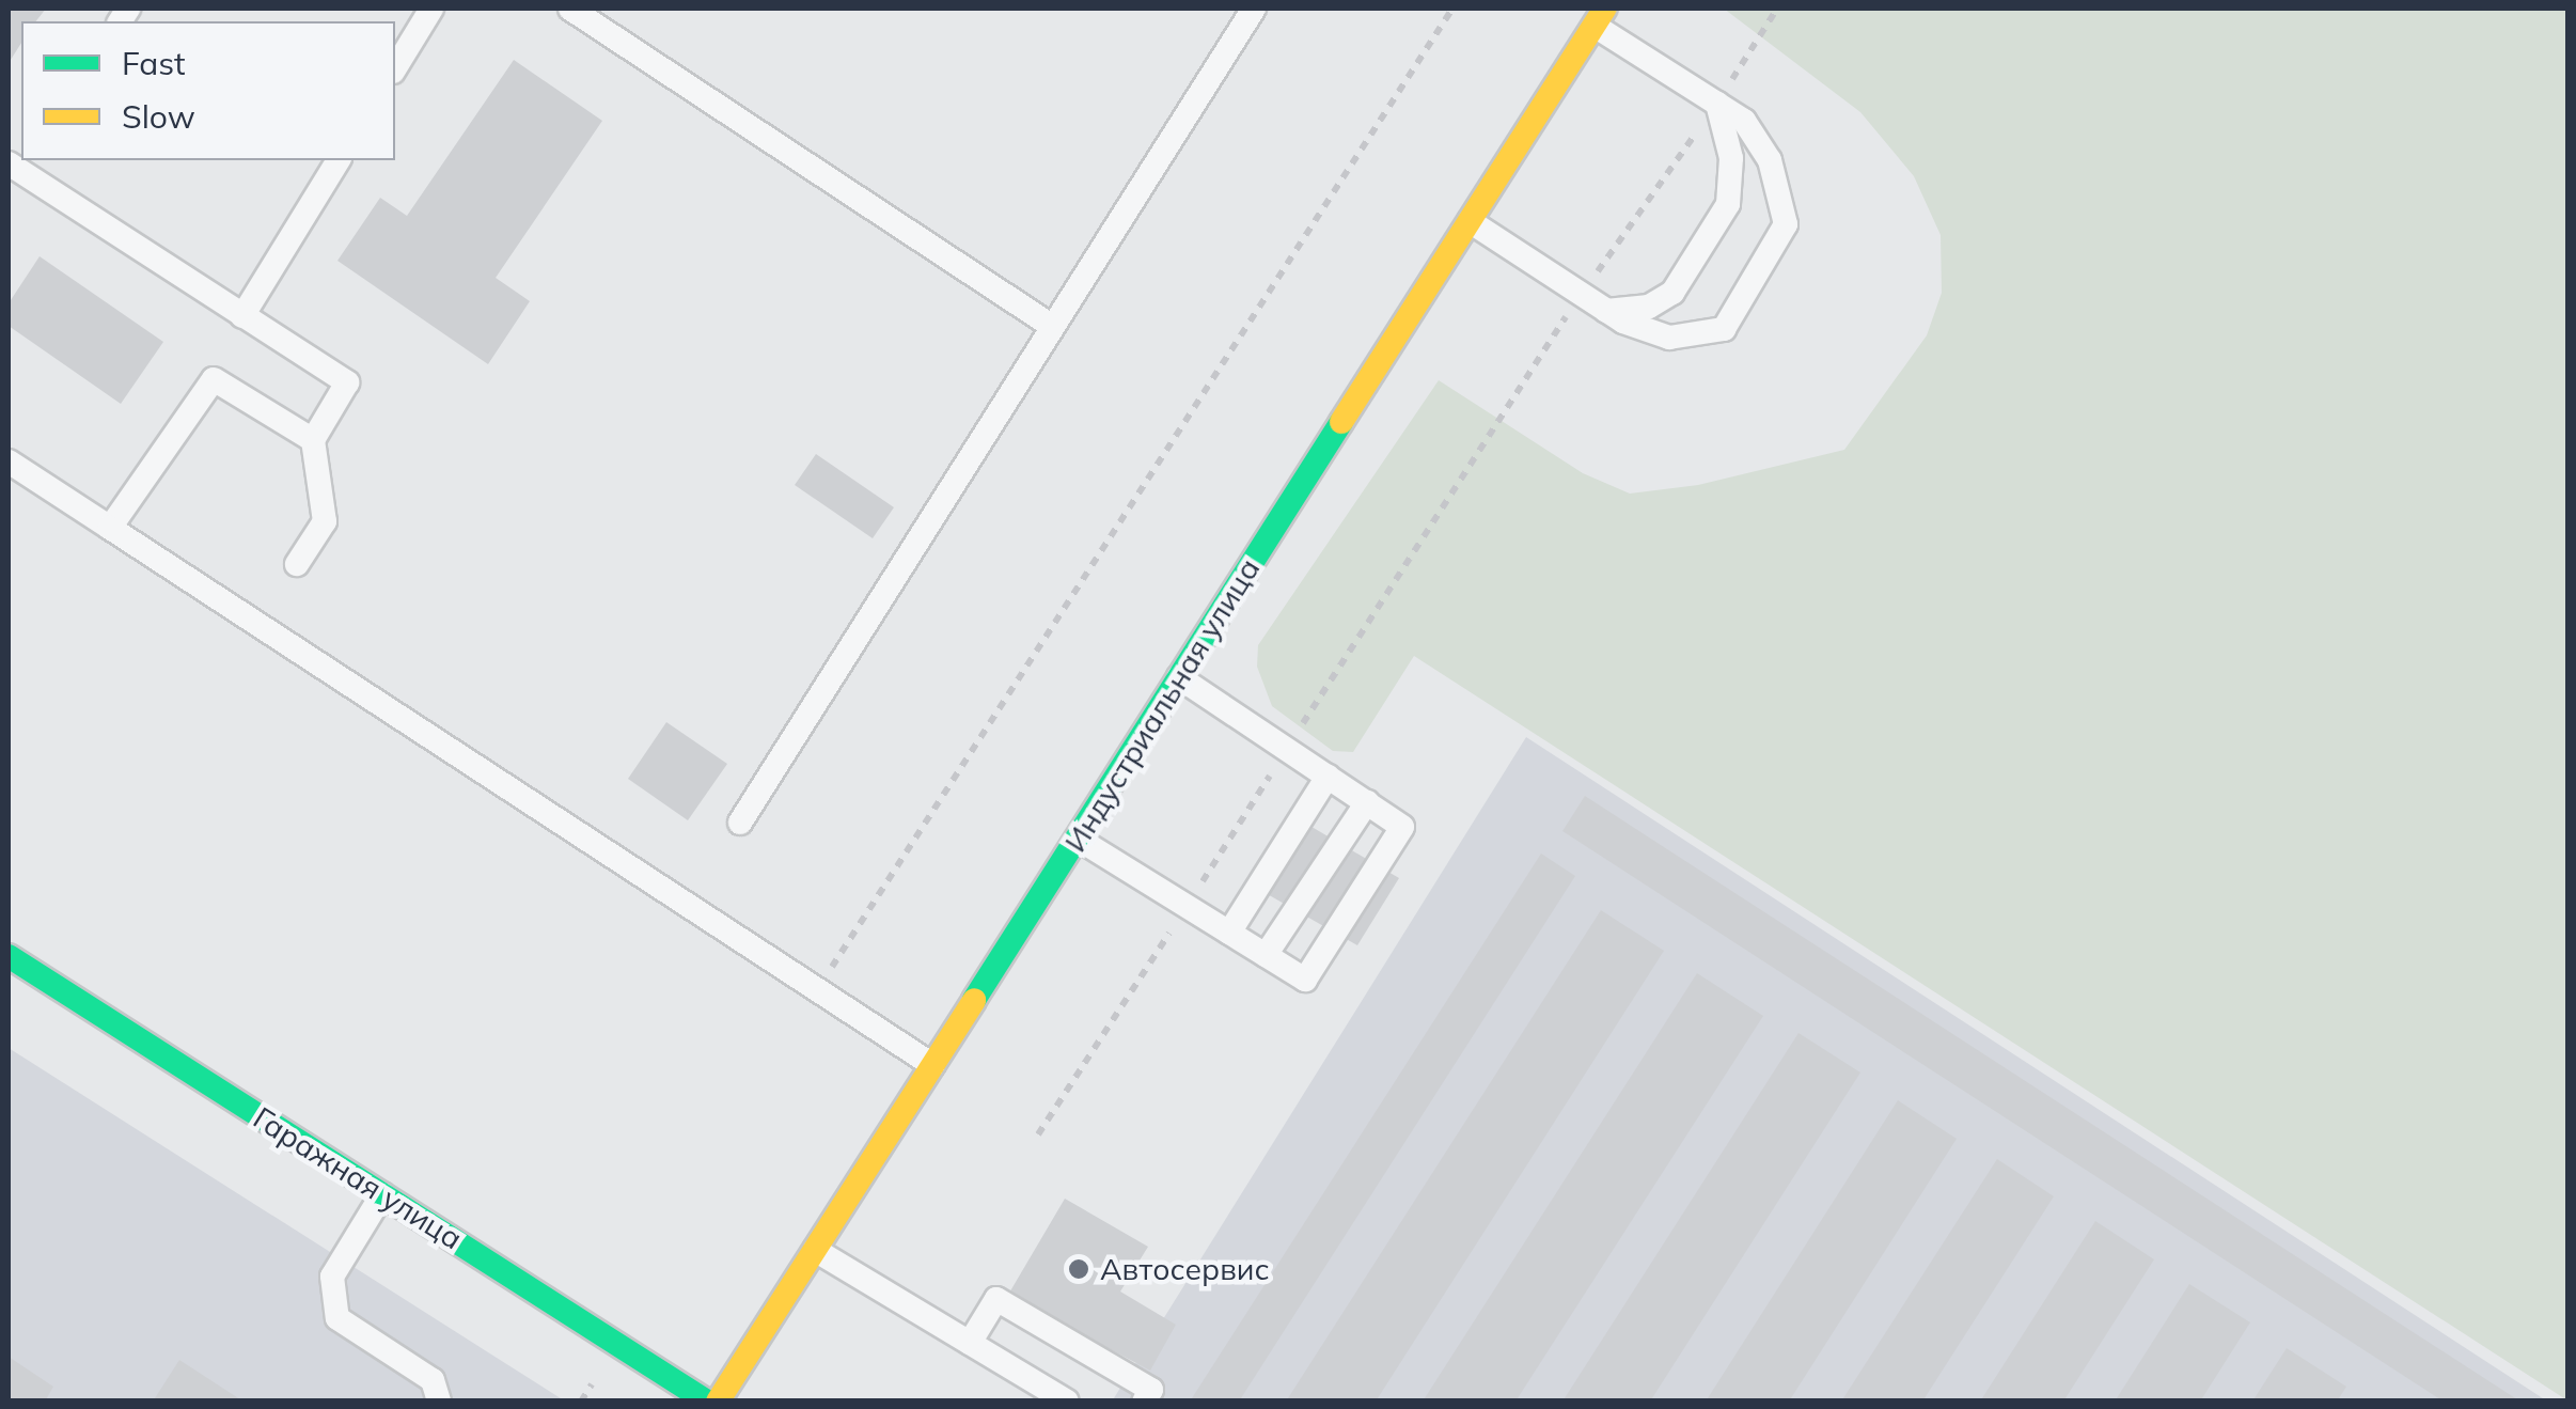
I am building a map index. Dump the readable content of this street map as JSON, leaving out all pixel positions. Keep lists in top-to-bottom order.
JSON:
{
  "streets": {
    "street": ["Индустриальная улица", "Гаражная улица"]
  },
  "places": ["Автосервис"],
  "legend": ["Fast", "Slow"]
}
